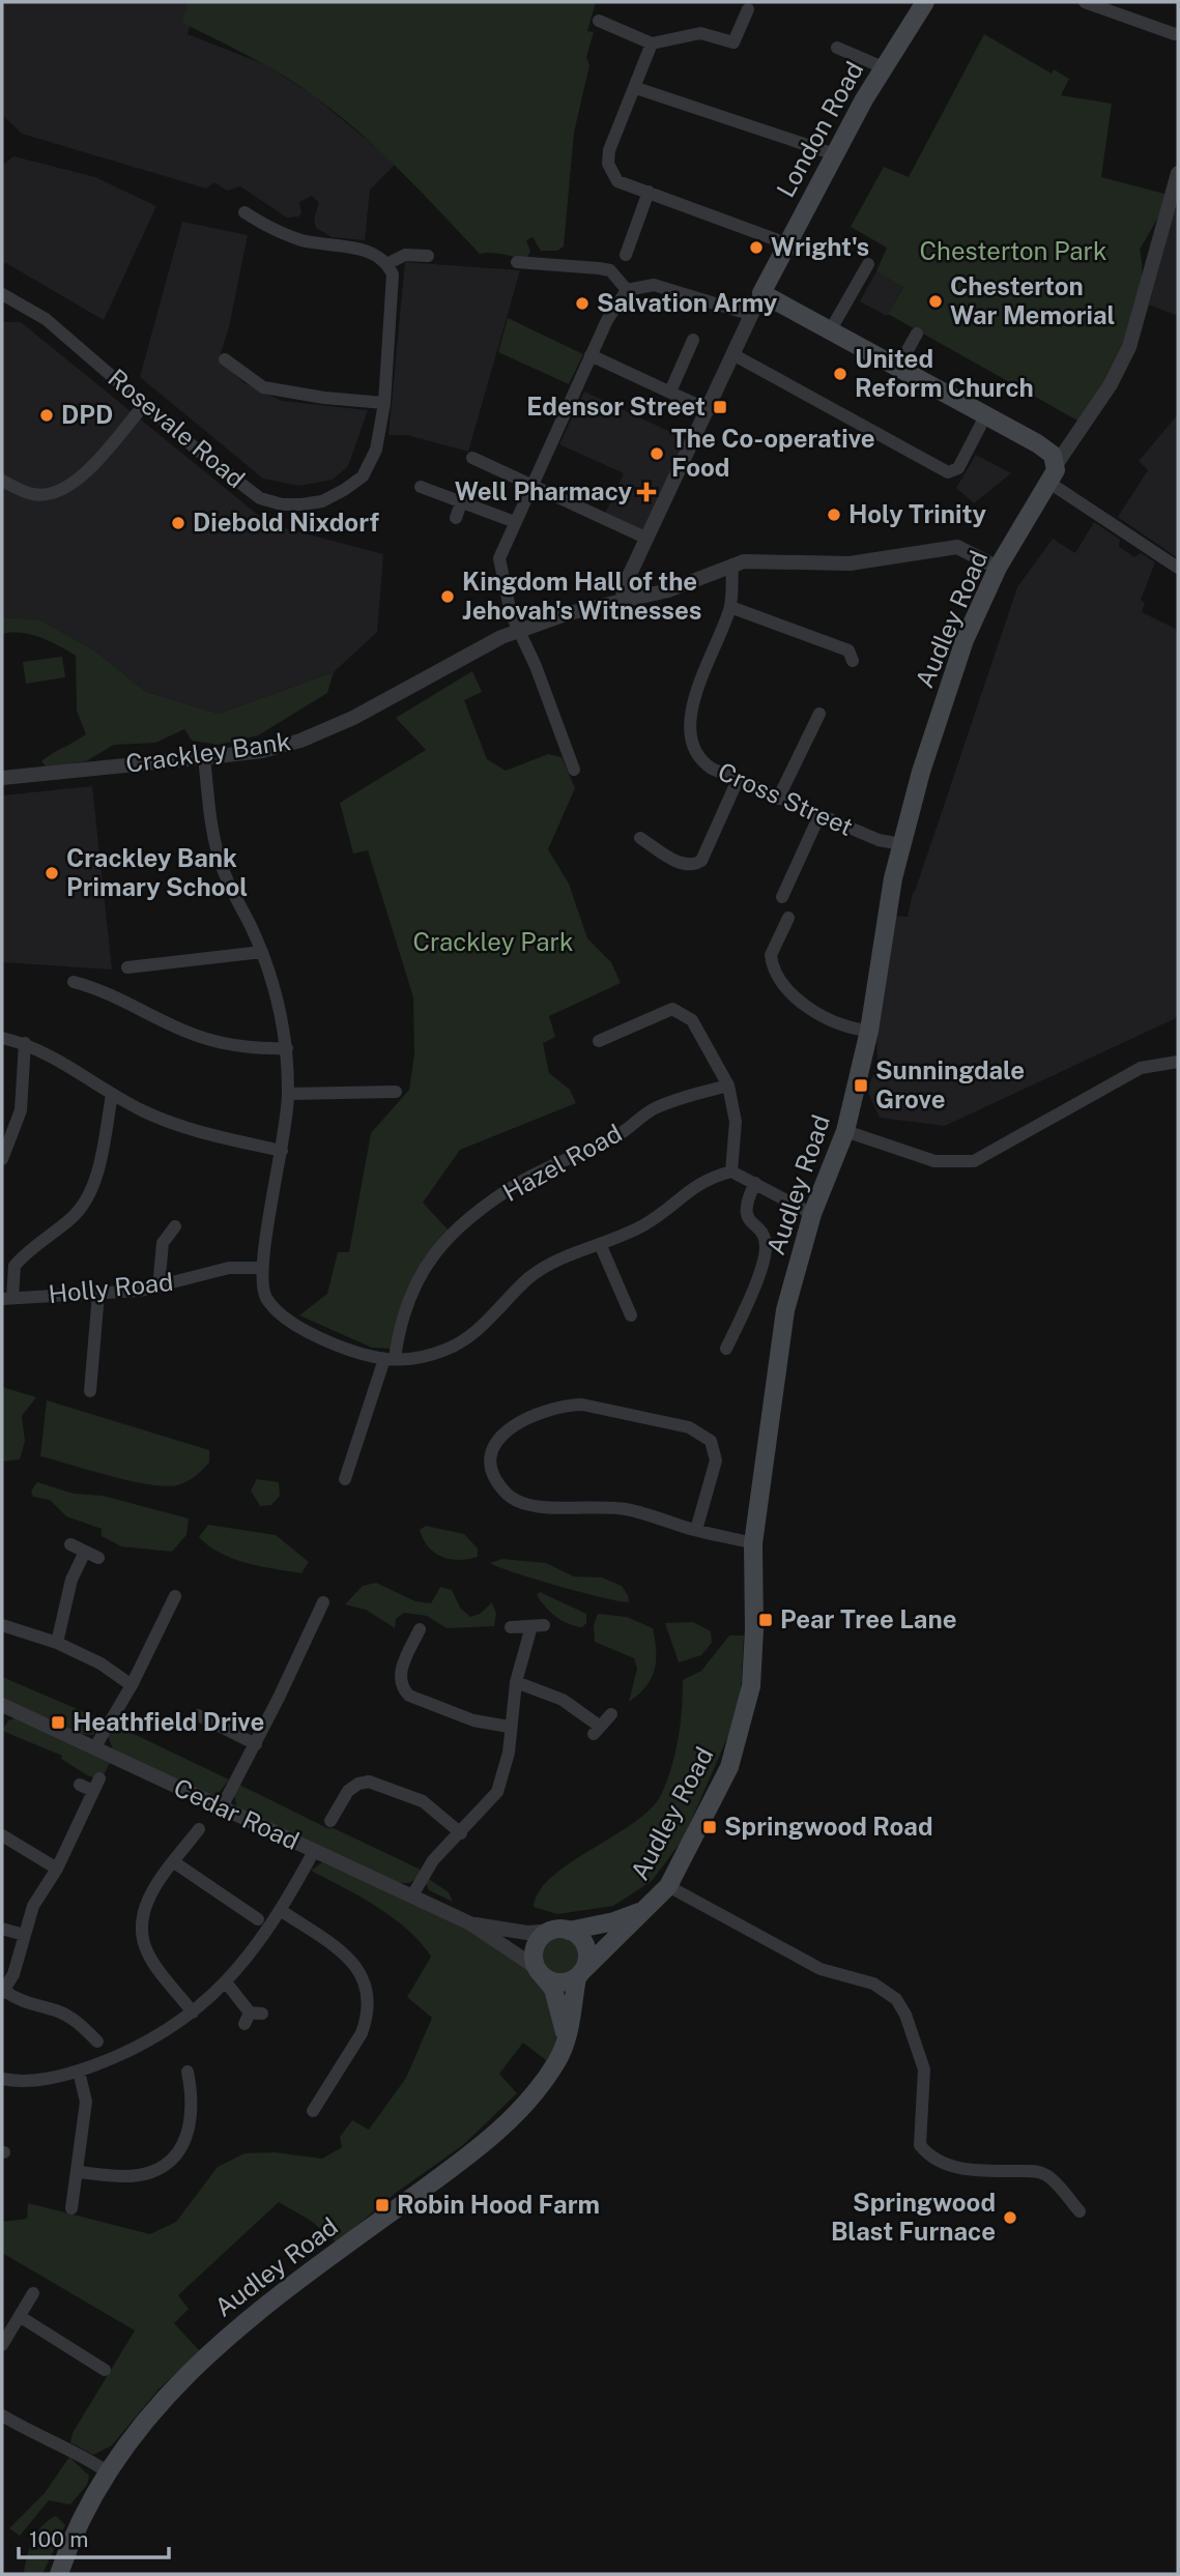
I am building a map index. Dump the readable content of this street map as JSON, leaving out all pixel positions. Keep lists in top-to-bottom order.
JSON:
{
  "streets": {
    "main road": ["London Road", "Audley Road"],
    "street": [
      "Rosevale Road",
      "Crackley Bank",
      "Cross Street",
      "Hazel Road",
      "Holly Road",
      "Cedar Road"
    ]
  },
  "crossings": [
    ["London Road", "Crackley Bank"],
    ["Audley Road", "Crackley Bank"],
    ["Audley Road", "Cross Street"],
    ["Crackley Bank", "Cross Street"]
  ],
  "parks": ["Chesterton Park", "Crackley Park"],
  "places": {
    "other": [
      "Wright's",
      "Chesterton War Memorial",
      "Salvation Army",
      "United Reform Church",
      "DPD",
      "The Co-operative Food",
      "Holy Trinity",
      "Diebold Nixdorf",
      "Kingdom Hall of the Jehovah's Witnesses",
      "Crackley Bank Primary School",
      "Springwood Blast Furnace"
    ],
    "transit": [
      "Edensor Street",
      "Sunningdale Grove",
      "Pear Tree Lane",
      "Heathfield Drive",
      "Springwood Road",
      "Robin Hood Farm"
    ],
    "health": ["Well Pharmacy"]
  },
  "scale_bar": "100 m"
}
